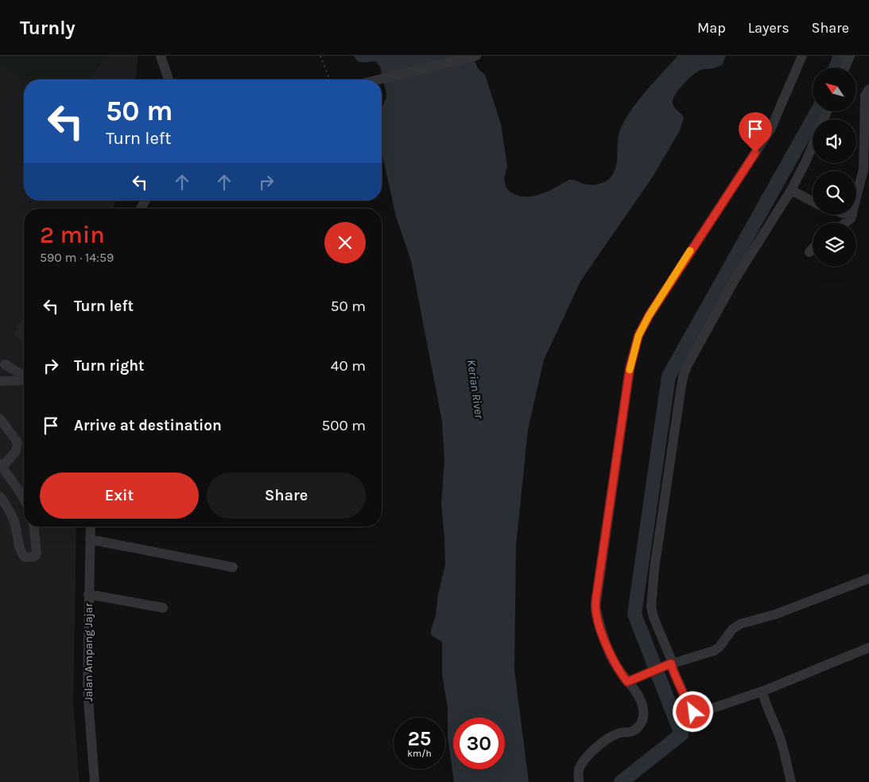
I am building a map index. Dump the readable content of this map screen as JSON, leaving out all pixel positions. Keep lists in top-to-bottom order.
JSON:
{
  "streets": {
    "street": ["Jalan Ampang Jajar"]
  },
  "water": ["Kerian River"],
  "north": "top left",
  "page": {
    "header": "Turnly",
    "nav": ["Map", "Layers", "Share"],
    "turn": ["50 m", "Turn left"],
    "heading": ["2 min", "590 m · 14:59"],
    "list": [
      {
        "name": "Turn left",
        "value": "50 m"
      },
      {
        "name": "Turn right",
        "value": "40 m"
      },
      {
        "name": "Arrive at destination",
        "value": "500 m"
      }
    ],
    "buttons": ["Exit", "Share"],
    "speed": "25 km/h",
    "limit": "30"
  }
}
